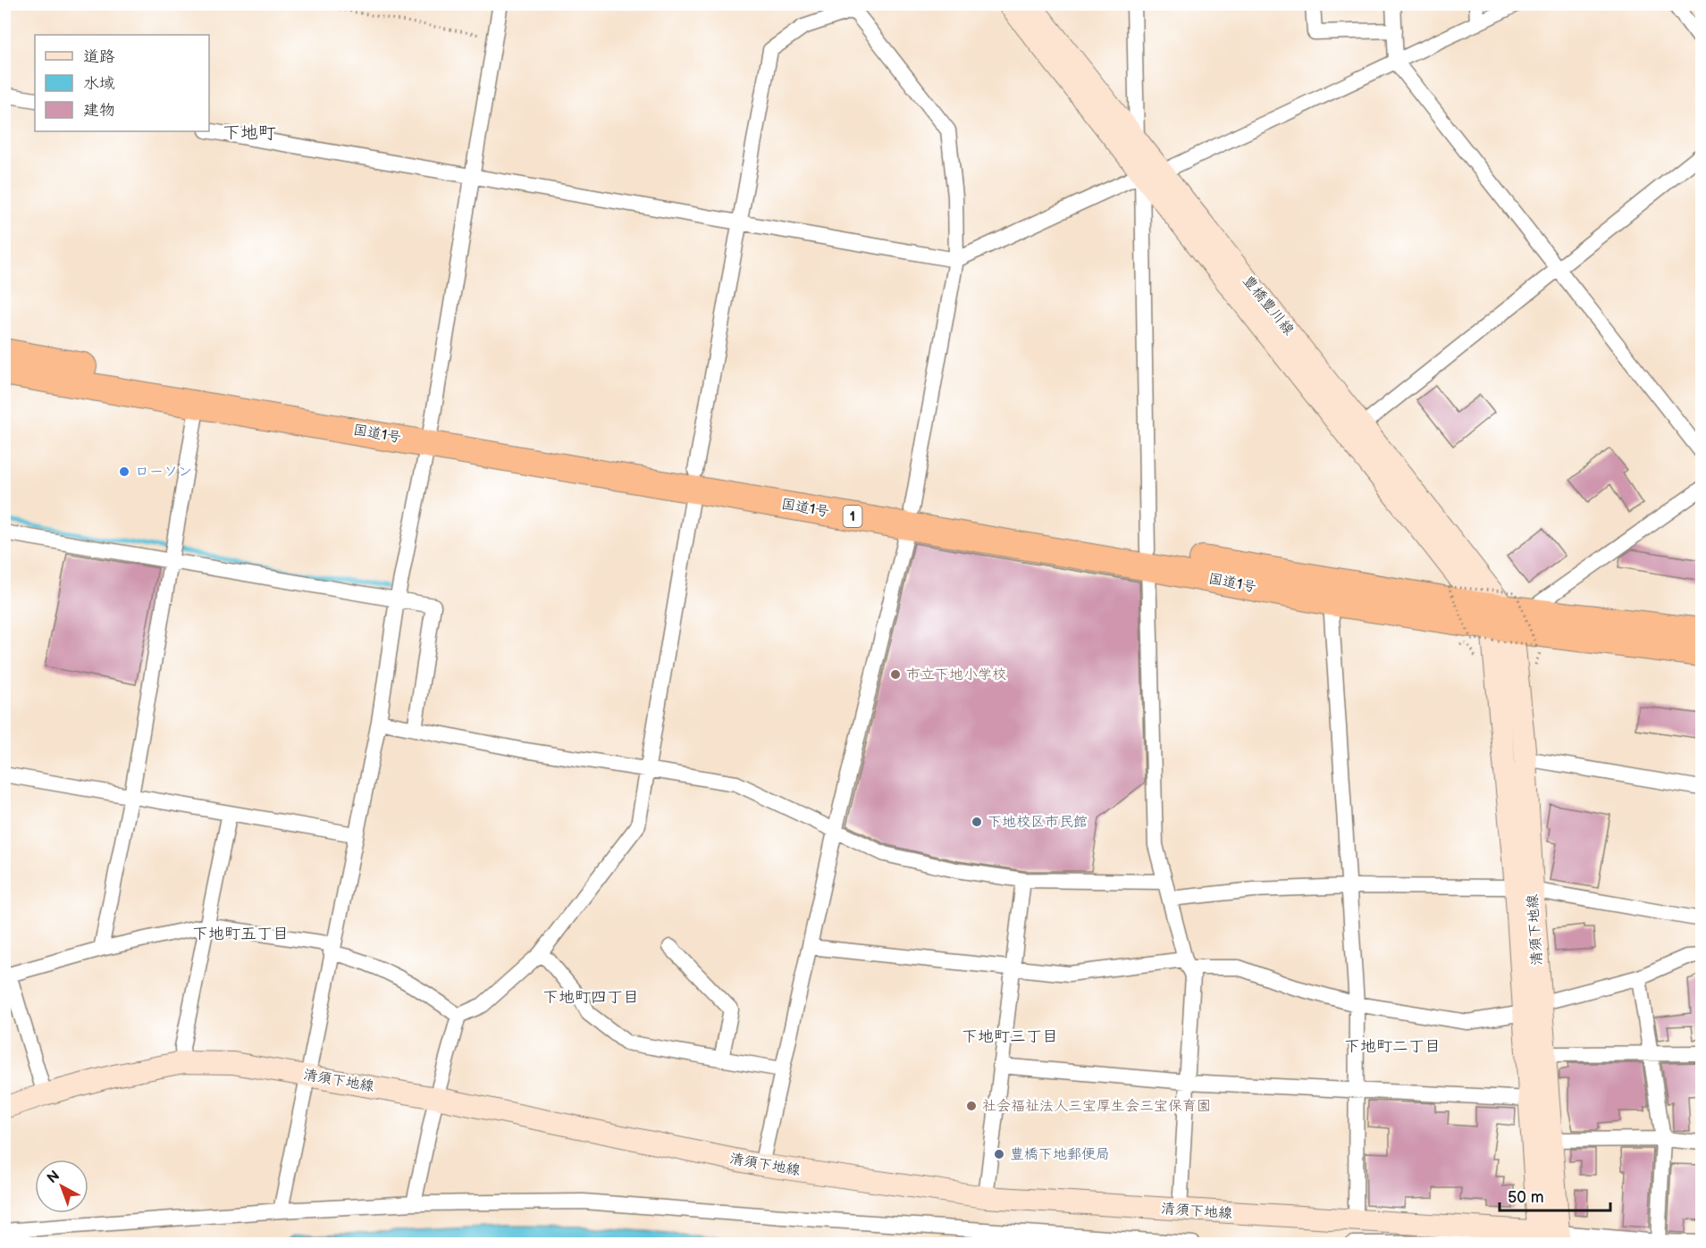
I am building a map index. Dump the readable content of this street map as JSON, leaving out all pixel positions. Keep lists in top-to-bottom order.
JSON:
{
  "streets": {
    "highway": ["国道1号", "1"],
    "main road": ["豊橋豊川線", "清須下地線"]
  },
  "crossings": [
    ["豊橋豊川線", "国道1号"],
    ["豊橋豊川線", "清須下地線"],
    ["国道1号", "清須下地線"]
  ],
  "districts": [
    "下地町",
    "下地町五丁目",
    "下地町四丁目",
    "下地町三丁目",
    "下地町二丁目"
  ],
  "places": [
    "ローソン",
    "市立下地小学校",
    "下地校区市民館",
    "社会福祉法人三宝厚生会三宝保育園",
    "豊橋下地郵便局"
  ],
  "legend": ["道路", "水域", "建物"],
  "scale_bar": "50 m",
  "north": "top left"
}
